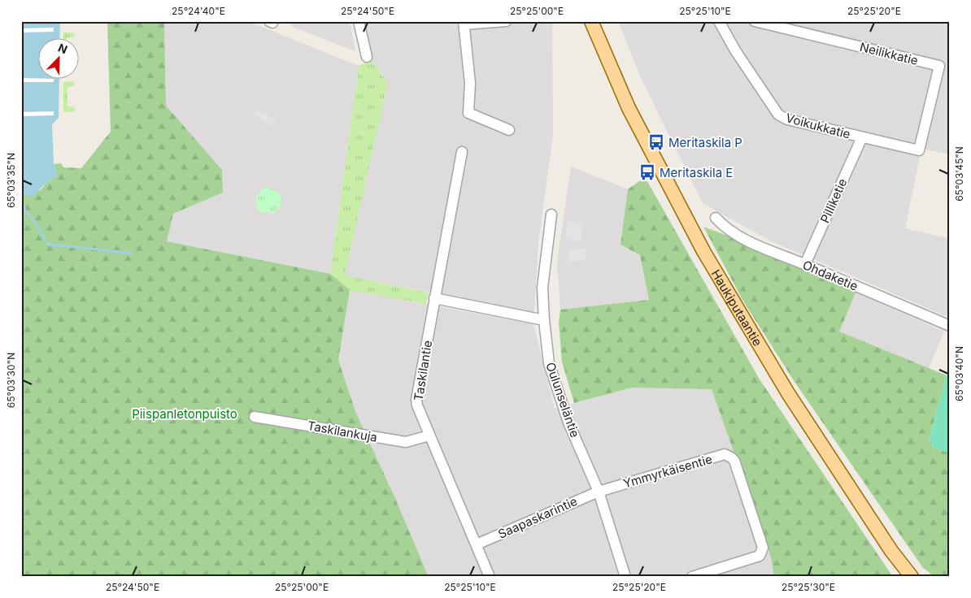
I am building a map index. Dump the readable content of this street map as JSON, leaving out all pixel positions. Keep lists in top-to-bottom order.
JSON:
{
  "streets": {
    "main road": ["Haukiputaantie"],
    "street": [
      "Neilikkatie",
      "Voikukkatie",
      "Pilliketie",
      "Ohdaketie",
      "Taskilantie",
      "Oulunseläntie",
      "Taskilankuja",
      "Ymmyrkäisentie",
      "Saapaskarintie"
    ]
  },
  "crossings": [
    ["Neilikkatie", "Voikukkatie"],
    ["Voikukkatie", "Pilliketie"],
    ["Pilliketie", "Ohdaketie"],
    ["Taskilantie", "Taskilankuja"],
    ["Taskilantie", "Saapaskarintie"],
    ["Oulunseläntie", "Ymmyrkäisentie"],
    ["Oulunseläntie", "Saapaskarintie"],
    ["Ymmyrkäisentie", "Saapaskarintie"]
  ],
  "parks": ["Piispanletonpuisto"],
  "places": {
    "bus stop": ["Meritaskila P", "Meritaskila E"]
  },
  "north": "top right",
  "coordinates": [
    "25°24'40\"E",
    "25°24'50\"E",
    "25°25'00\"E",
    "25°25'10\"E",
    "25°25'20\"E",
    "65°03'45\"N",
    "65°03'35\"N",
    "65°03'40\"N",
    "65°03'30\"N",
    "25°25'30\"E"
  ]
}
